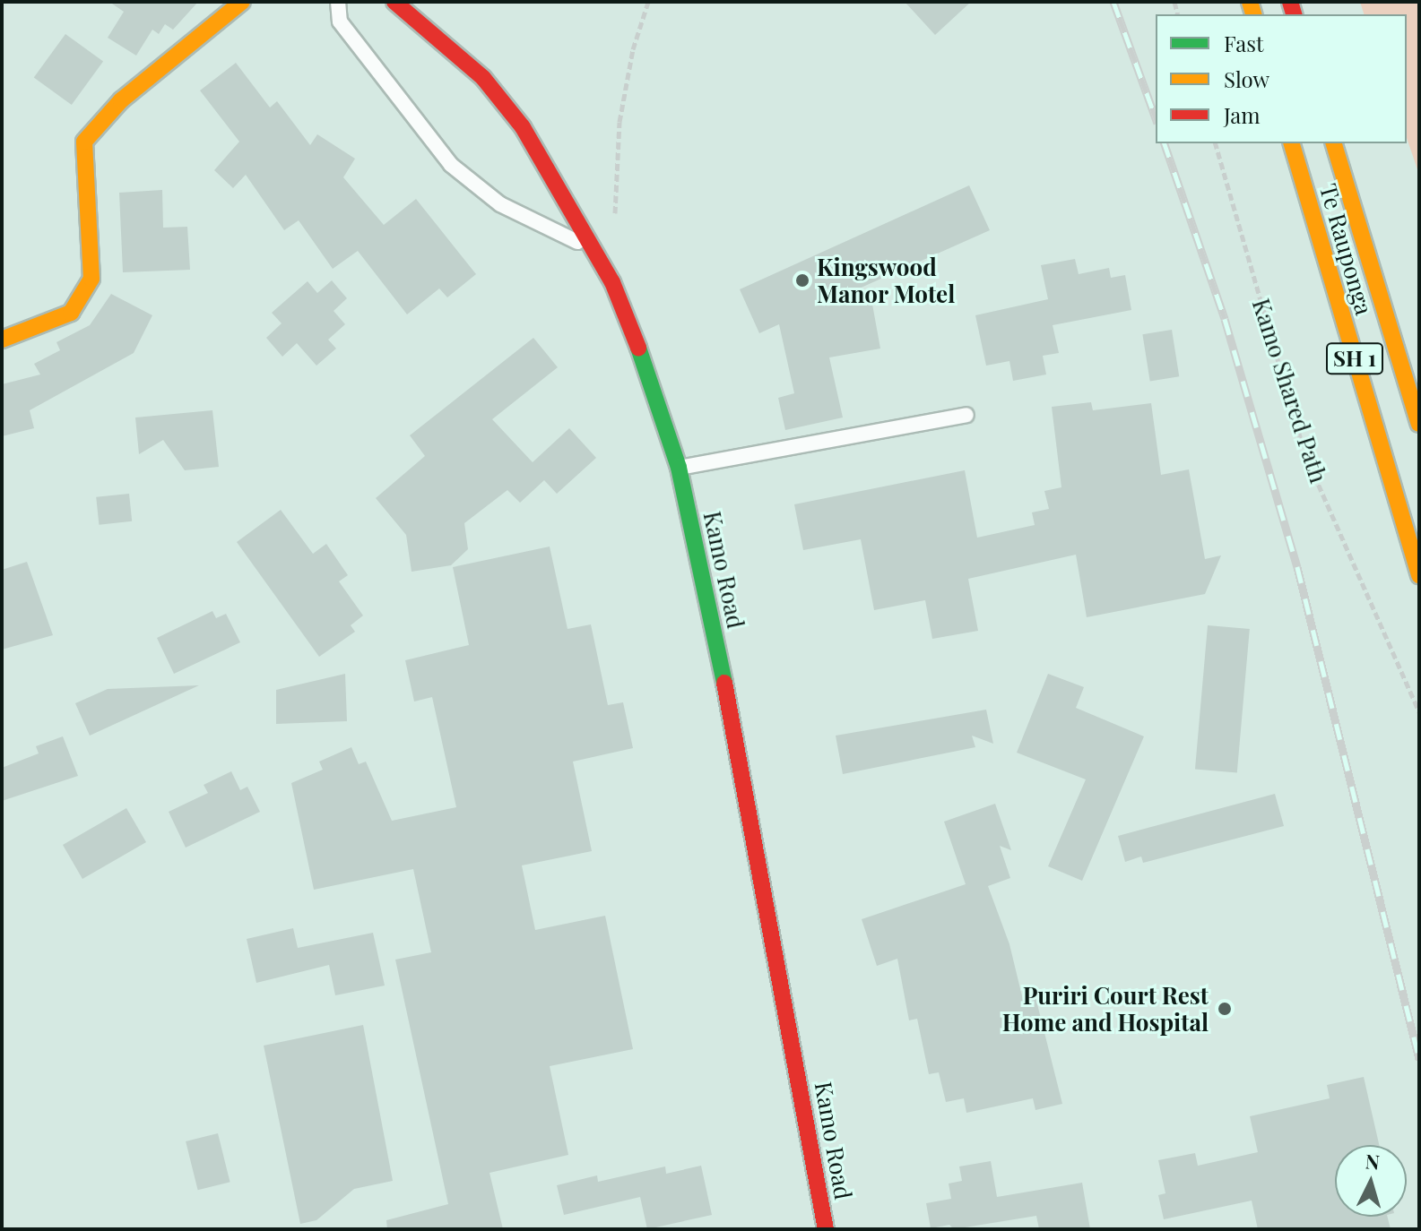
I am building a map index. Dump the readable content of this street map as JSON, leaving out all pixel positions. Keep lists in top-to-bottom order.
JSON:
{
  "streets": {
    "main road": ["Te Rauponga", "SH 1", "Kamo Road"],
    "path": ["Kamo Shared Path"]
  },
  "places": ["Kingswood Manor Motel", "Puriri Court Rest Home and Hospital"],
  "legend": ["Fast", "Slow", "Jam"],
  "north": "top"
}
